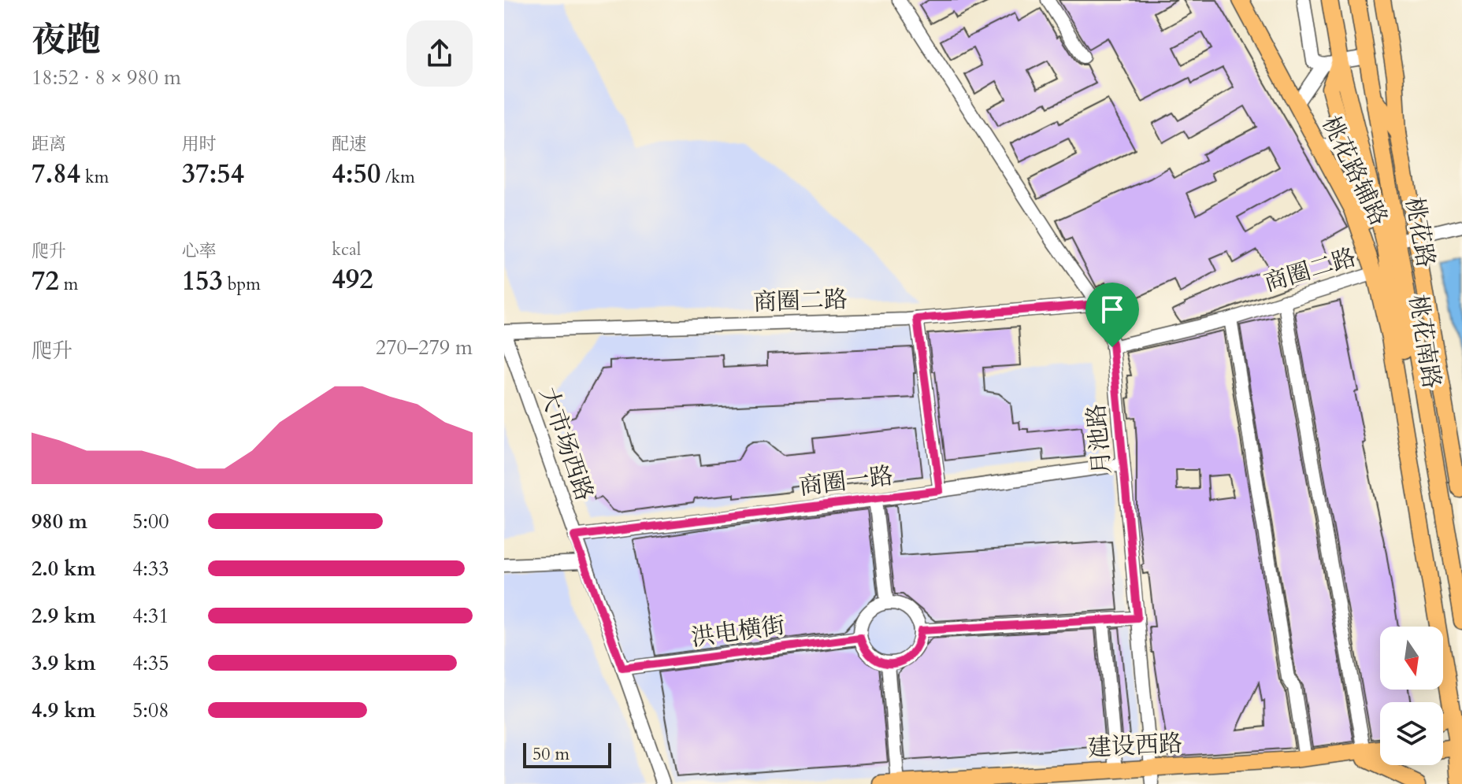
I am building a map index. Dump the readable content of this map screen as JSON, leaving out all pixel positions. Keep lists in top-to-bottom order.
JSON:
{
  "streets": {
    "main road": [
      "桃花路辅路",
      "桃花路",
      "桃花南路",
      "建设西路"
    ],
    "street": [
      "商圈二路",
      "月池路",
      "大市场西路",
      "商圈一路",
      "洪电横街"
    ]
  },
  "crossings": [
    ["桃花路辅路", "商圈二路"],
    ["桃花路辅路", "桃花南路"],
    ["桃花路", "桃花南路"],
    ["商圈二路", "月池路"],
    ["商圈二路", "大市场西路"],
    ["月池路", "商圈一路"],
    ["月池路", "建设西路"],
    ["大市场西路", "商圈一路"],
    ["大市场西路", "洪电横街"]
  ],
  "scale_bar": "50 m",
  "north": "bottom",
  "page": {
    "heading": ["夜跑", "18:52 · 8 × 980 m"],
    "stats": [
      ["距离", "7.84 km"],
      ["用时", "37:54"],
      ["配速", "4:50 /km"],
      ["爬升", "72 m"],
      ["心率", "153 bpm"],
      ["kcal", "492"]
    ],
    "chart": ["爬升", "270–279 m"],
    "list": [
      {
        "name": "980 m",
        "note": "5:00"
      },
      {
        "name": "2.0 km",
        "note": "4:33"
      },
      {
        "name": "2.9 km",
        "note": "4:31"
      },
      {
        "name": "3.9 km",
        "note": "4:35"
      },
      {
        "name": "4.9 km",
        "note": "5:08"
      }
    ],
    "scale": "50 m"
  }
}
